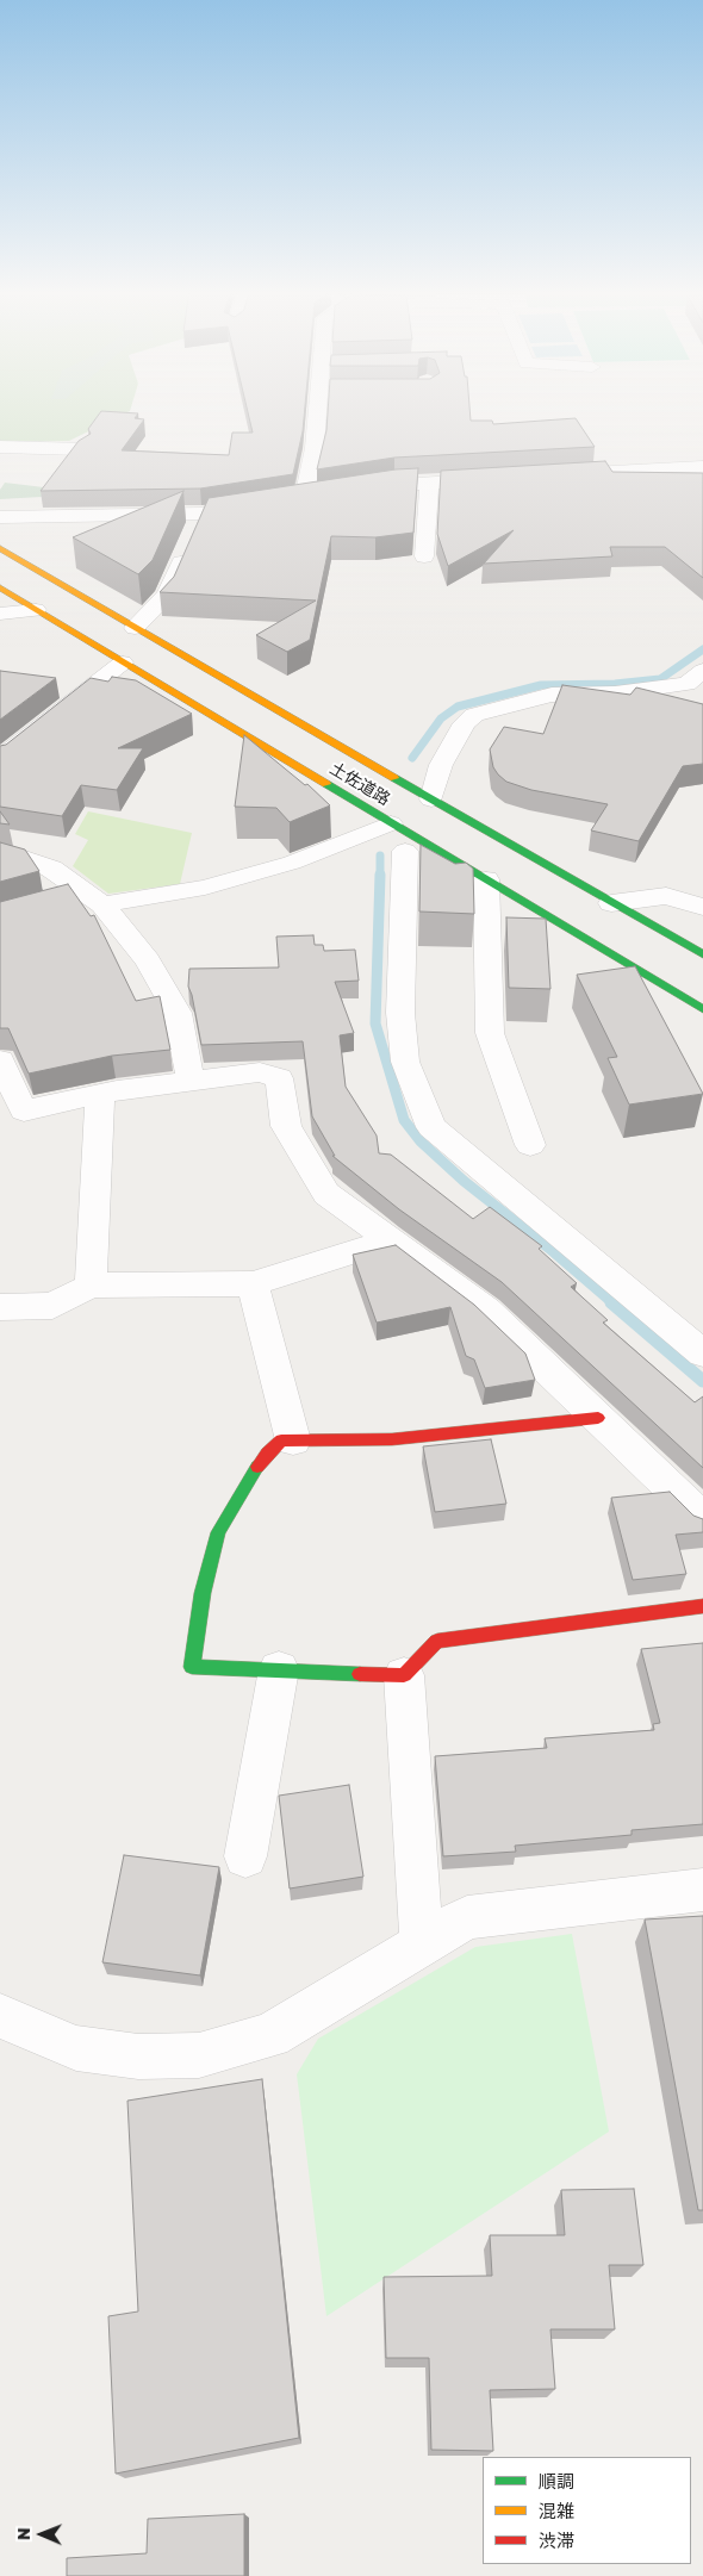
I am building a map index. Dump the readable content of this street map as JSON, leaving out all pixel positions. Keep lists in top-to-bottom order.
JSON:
{
  "streets": {
    "main road": ["土佐道路"]
  },
  "legend": ["順調", "混雑", "渋滞"],
  "north": "left"
}
